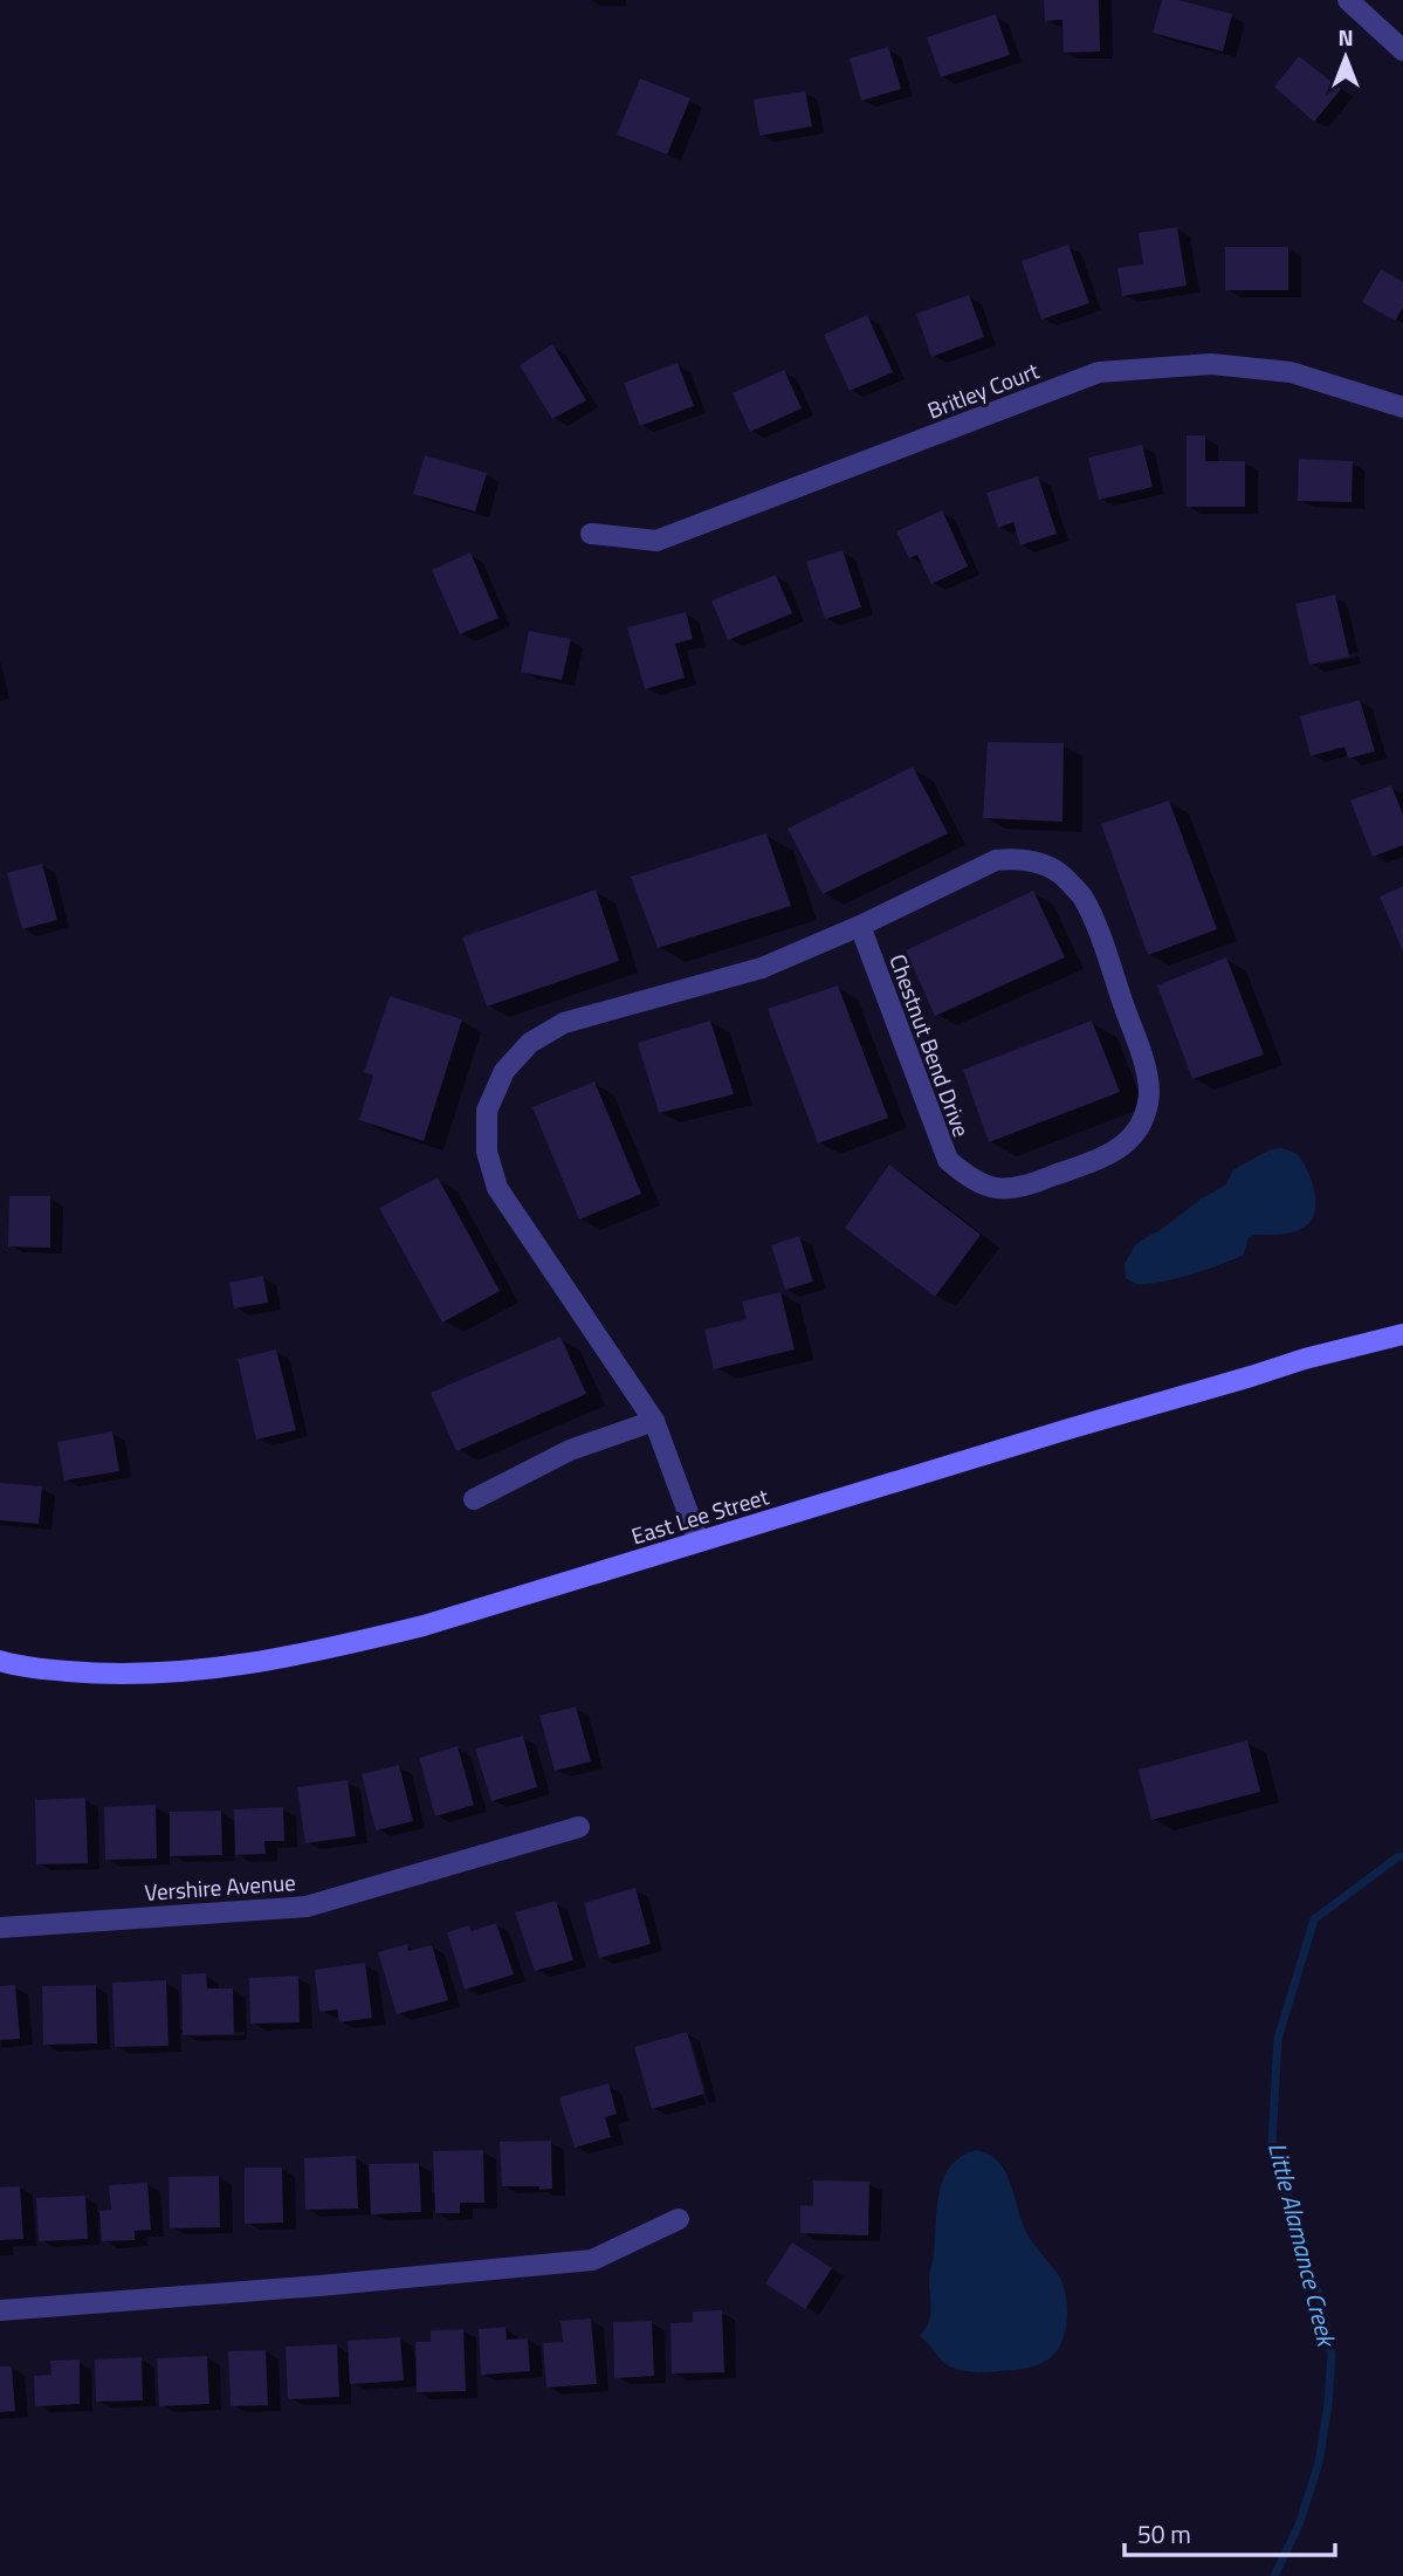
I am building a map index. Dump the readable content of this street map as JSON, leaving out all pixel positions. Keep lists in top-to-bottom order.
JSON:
{
  "streets": {
    "street": [
      "Britley Court",
      "Chestnut Bend Drive",
      "East Lee Street",
      "Vershire Avenue"
    ]
  },
  "crossings": [
    ["Chestnut Bend Drive", "East Lee Street"]
  ],
  "water": ["Little Alamance Creek"],
  "scale_bar": "50 m",
  "north": "top"
}
